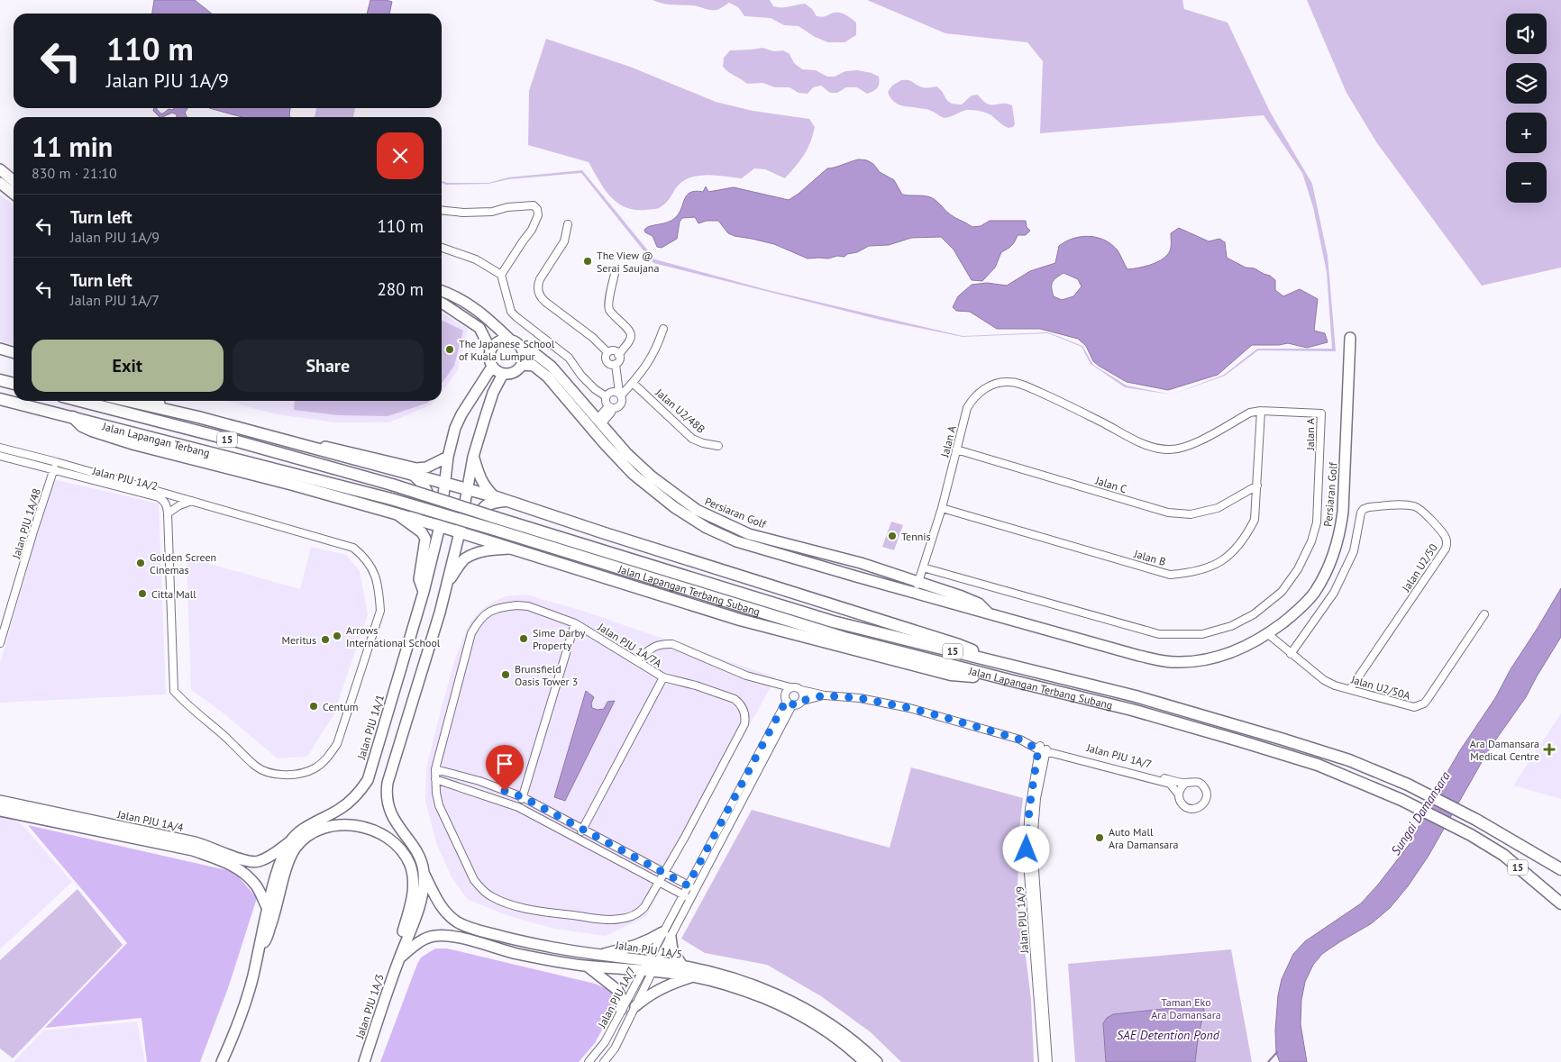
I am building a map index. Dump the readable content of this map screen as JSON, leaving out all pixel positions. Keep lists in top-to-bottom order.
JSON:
{
  "streets": {
    "main road": ["Jalan Lapangan Terbang", "15", "Jalan Lapangan Terbang Subang"],
    "street": [
      "Jalan U2/48B",
      "Jalan A",
      "Jalan PJU 1A/2",
      "Jalan C",
      "Persiaran Golf",
      "Jalan PJU 1A/48",
      "Jalan B",
      "Jalan U2/50",
      "Jalan PJU 1A/7A",
      "Jalan U2/50A",
      "Jalan PJU 1A/1",
      "Jalan PJU 1A/7",
      "Jalan PJU 1A/4",
      "Jalan PJU 1A/9",
      "Jalan PJU 1A/5",
      "Jalan PJU 1A/3"
    ]
  },
  "crossings": [
    ["Jalan A", "Jalan C"],
    ["Jalan A", "Persiaran Golf"],
    ["Jalan A", "Jalan B"],
    ["Jalan Lapangan Terbang", "Jalan Lapangan Terbang Subang"],
    ["Jalan PJU 1A/2", "Jalan PJU 1A/48"],
    ["Jalan C", "Jalan B"],
    ["Persiaran Golf", "Jalan U2/50A"],
    ["Persiaran Golf", "Jalan PJU 1A/1"],
    ["Jalan U2/50", "Jalan U2/50A"],
    ["Jalan PJU 1A/1", "Jalan PJU 1A/4"],
    ["Jalan PJU 1A/7", "Jalan PJU 1A/9"],
    ["Jalan PJU 1A/7", "Jalan PJU 1A/5"],
    ["Jalan PJU 1A/5", "Jalan PJU 1A/3"]
  ],
  "water": ["Sungai Damansara", "SAE Detention Pond"],
  "parks": ["Taman Eko Ara Damansara"],
  "places": {
    "other": [
      "The View @ Serai Saujana",
      "The Japanese School of Kuala Lumpur",
      "Tennis",
      "Golden Screen Cinemas",
      "Citta Mall",
      "Arrows International School",
      "Sime Darby Property",
      "Meritus",
      "Brunsfield Oasis Tower 3",
      "Centum",
      "Auto Mall Ara Damansara"
    ],
    "health": ["Ara Damansara Medical Centre"]
  },
  "page": {
    "map_buttons": ["+", "−"],
    "turn": ["110 m", "Jalan PJU 1A/9"],
    "heading": ["11 min", "830 m · 21:10"],
    "list": [
      {
        "name": "Turn left",
        "note": "Jalan PJU 1A/9",
        "value": "110 m"
      },
      {
        "name": "Turn left",
        "note": "Jalan PJU 1A/7",
        "value": "280 m"
      }
    ],
    "buttons": ["Exit", "Share"]
  }
}
